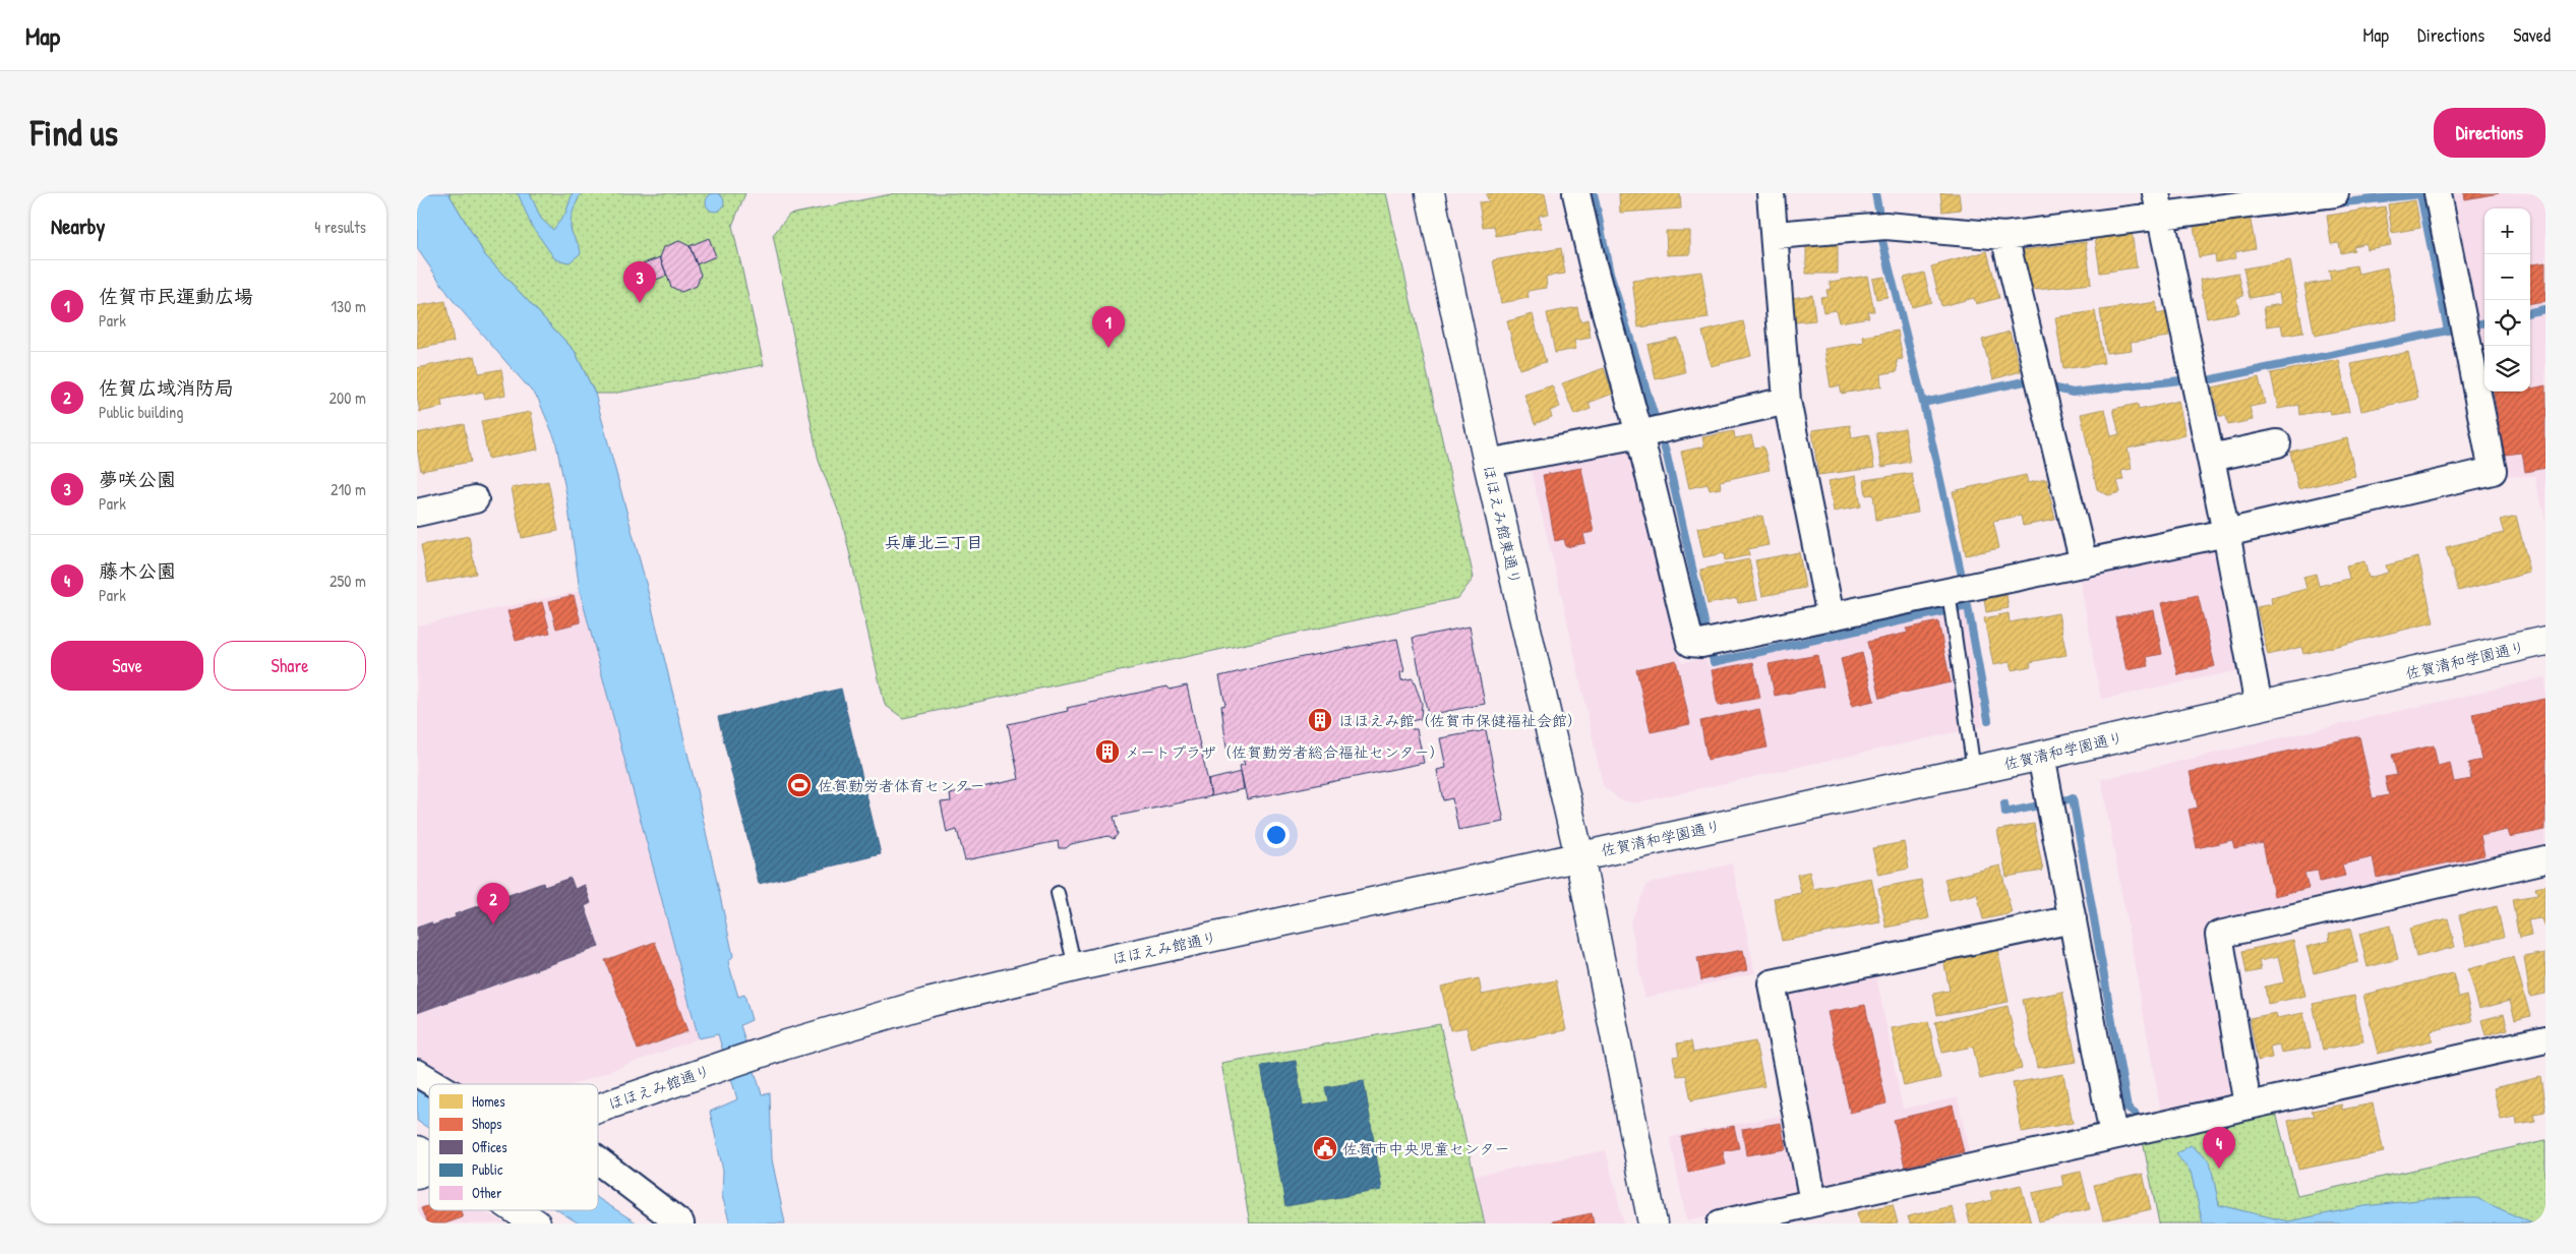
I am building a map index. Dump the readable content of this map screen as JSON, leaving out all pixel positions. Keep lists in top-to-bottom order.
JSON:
{
  "streets": {
    "street": ["ほほえみ館東通り", "佐賀清和学園通り", "ほほえみ館通り"]
  },
  "crossings": [
    ["ほほえみ館東通り", "佐賀清和学園通り"],
    ["ほほえみ館東通り", "ほほえみ館通り"],
    ["佐賀清和学園通り", "ほほえみ館通り"]
  ],
  "districts": ["兵庫北三丁目"],
  "places": {
    "building": ["ほほえみ館（佐賀市保健福祉会館）", "メートプラザ（佐賀勤労者総合福祉センター）"],
    "sports": ["佐賀勤労者体育センター"],
    "public building": ["佐賀市中央児童センター"]
  },
  "legend": [
    "Homes",
    "Shops",
    "Offices",
    "Public",
    "Other"
  ],
  "page": {
    "header": "Map",
    "nav": ["Map", "Directions", "Saved"],
    "buttons": [
      "Directions",
      ["Save", "Share"]
    ],
    "title": "Find us",
    "heading": ["Nearby", "4 results"],
    "map_buttons": ["+", "−"],
    "list": [
      {
        "mark": "1",
        "name": "佐賀市民運動広場",
        "note": "Park",
        "value": "130 m"
      },
      {
        "mark": "2",
        "name": "佐賀広域消防局",
        "note": "Public building",
        "value": "200 m"
      },
      {
        "mark": "3",
        "name": "夢咲公園",
        "note": "Park",
        "value": "210 m"
      },
      {
        "mark": "4",
        "name": "藤木公園",
        "note": "Park",
        "value": "250 m"
      }
    ],
    "pins": [
      "3",
      "1",
      "2",
      "4"
    ]
  }
}
